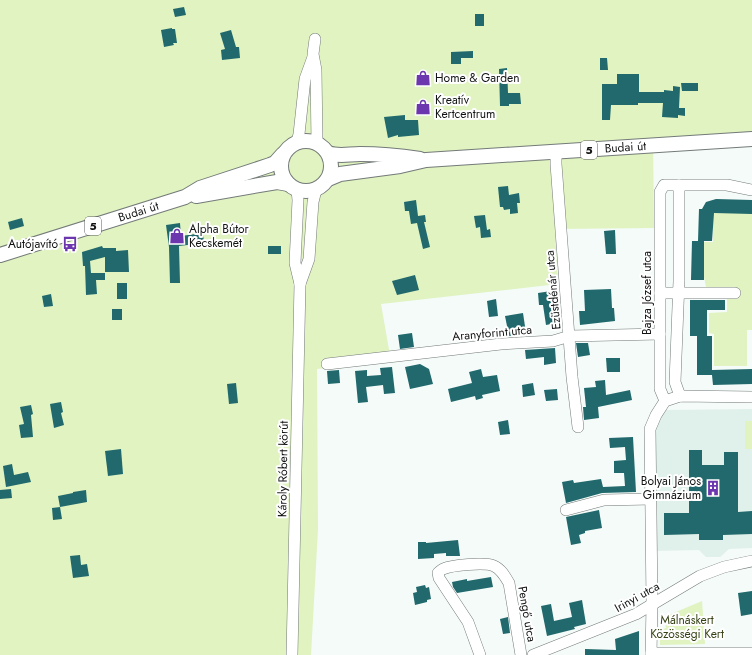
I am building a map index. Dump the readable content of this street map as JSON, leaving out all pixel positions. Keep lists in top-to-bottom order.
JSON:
{
  "streets": {
    "main road": ["Budai út", "5"],
    "street": [
      "Ezüstdénár utca",
      "Bajza József utca",
      "Aranyforint utca",
      "Károly Róbert körút",
      "Irinyi utca",
      "Pengő utca"
    ]
  },
  "crossings": [
    ["Budai út", "5"],
    ["Budai út", "Ezüstdénár utca"],
    ["Budai út", "Károly Róbert körút"],
    ["5", "Károly Róbert körút"],
    ["Ezüstdénár utca", "Aranyforint utca"],
    ["Bajza József utca", "Aranyforint utca"]
  ],
  "parks": ["Málnáskert Közösségi Kert"],
  "places": {
    "shop": ["Home & Garden", "Kreatív Kertcentrum", "Alpha Bútor Kecskemét"],
    "bus stop": ["Autójavító"],
    "building": ["Bolyai János Gimnázium"]
  }
}
